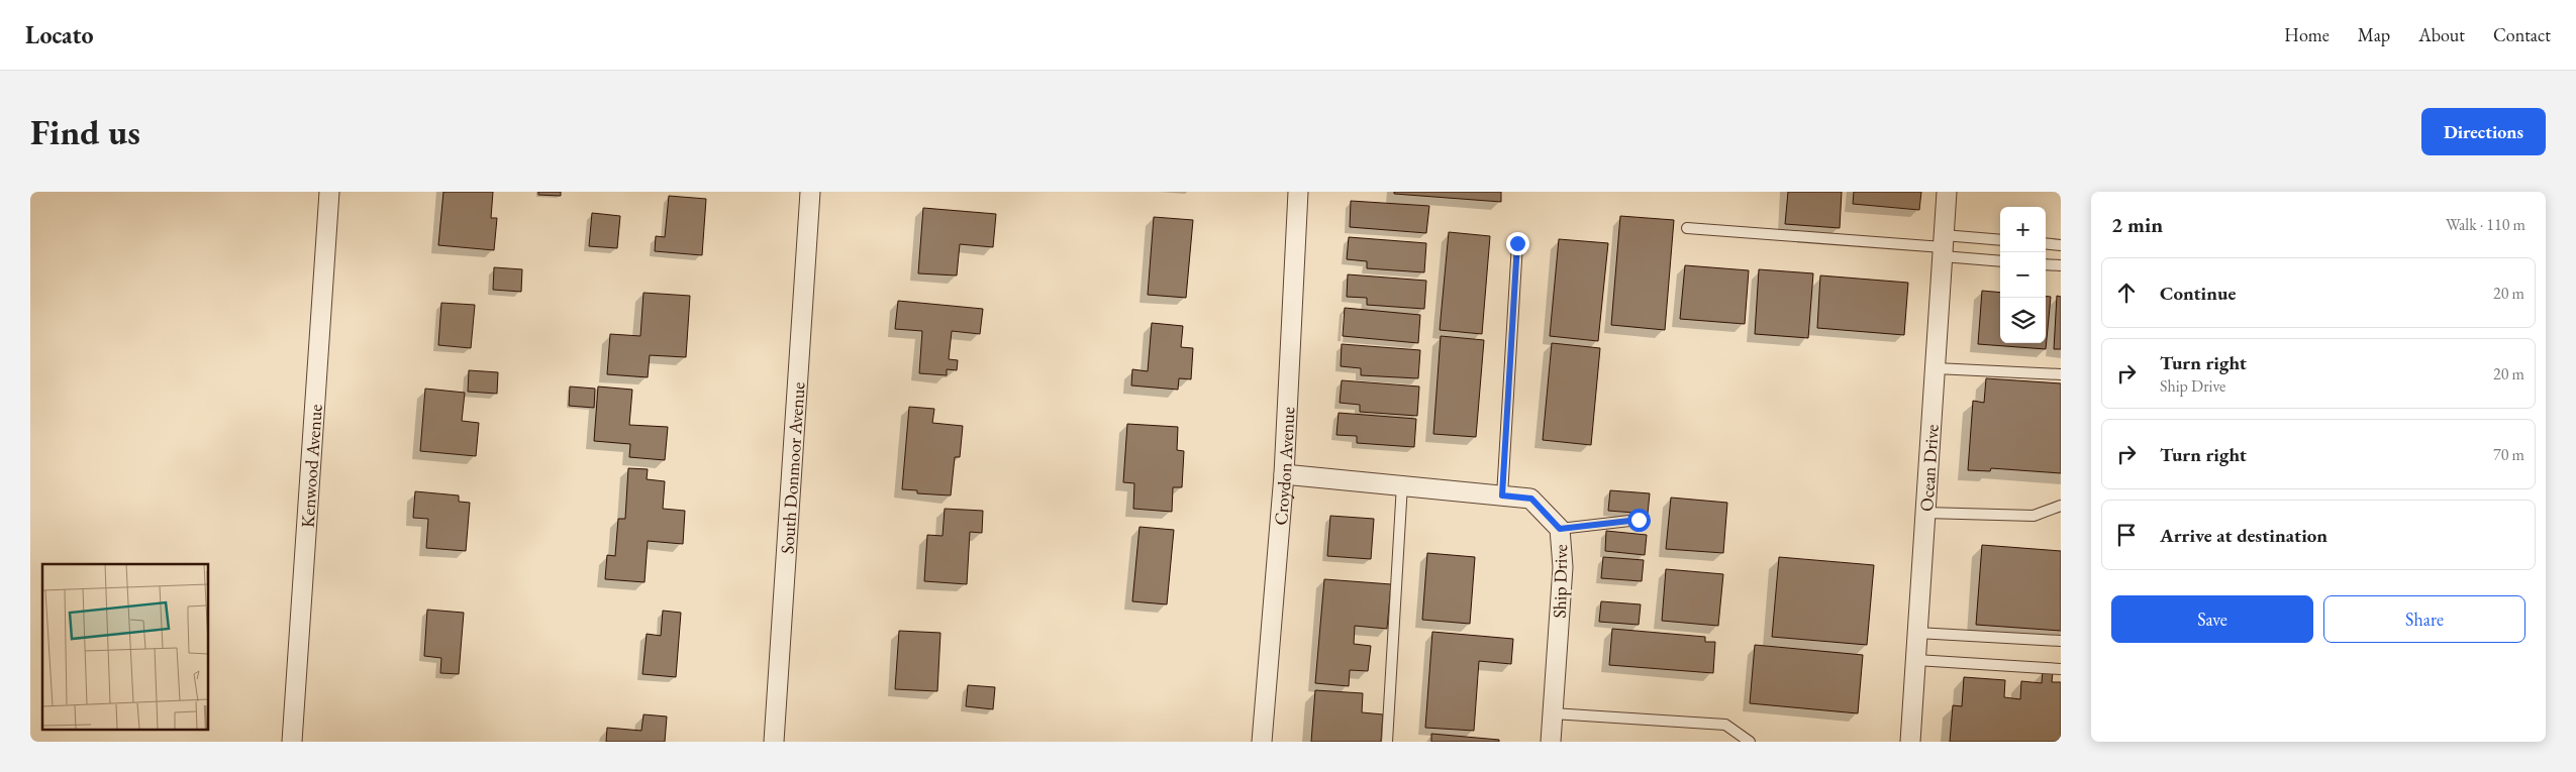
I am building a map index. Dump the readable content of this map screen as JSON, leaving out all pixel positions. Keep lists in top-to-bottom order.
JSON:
{
  "streets": {
    "street": [
      "Kenwood Avenue",
      "Ocean Drive",
      "South Donmoor Avenue",
      "Croydon Avenue",
      "Ship Drive"
    ]
  },
  "crossings": [
    ["Croydon Avenue", "Ship Drive"]
  ],
  "page": {
    "header": "Locato",
    "nav": [
      "Home",
      "Map",
      "About",
      "Contact"
    ],
    "buttons": [
      "Directions",
      ["Save", "Share"]
    ],
    "title": "Find us",
    "heading": ["2 min", "Walk · 110 m"],
    "map_buttons": ["+", "−"],
    "list": [
      ["Continue", "20 m"],
      ["Turn right", "Ship Drive", "20 m"],
      ["Turn right", "70 m"],
      "Arrive at destination"
    ]
  }
}
